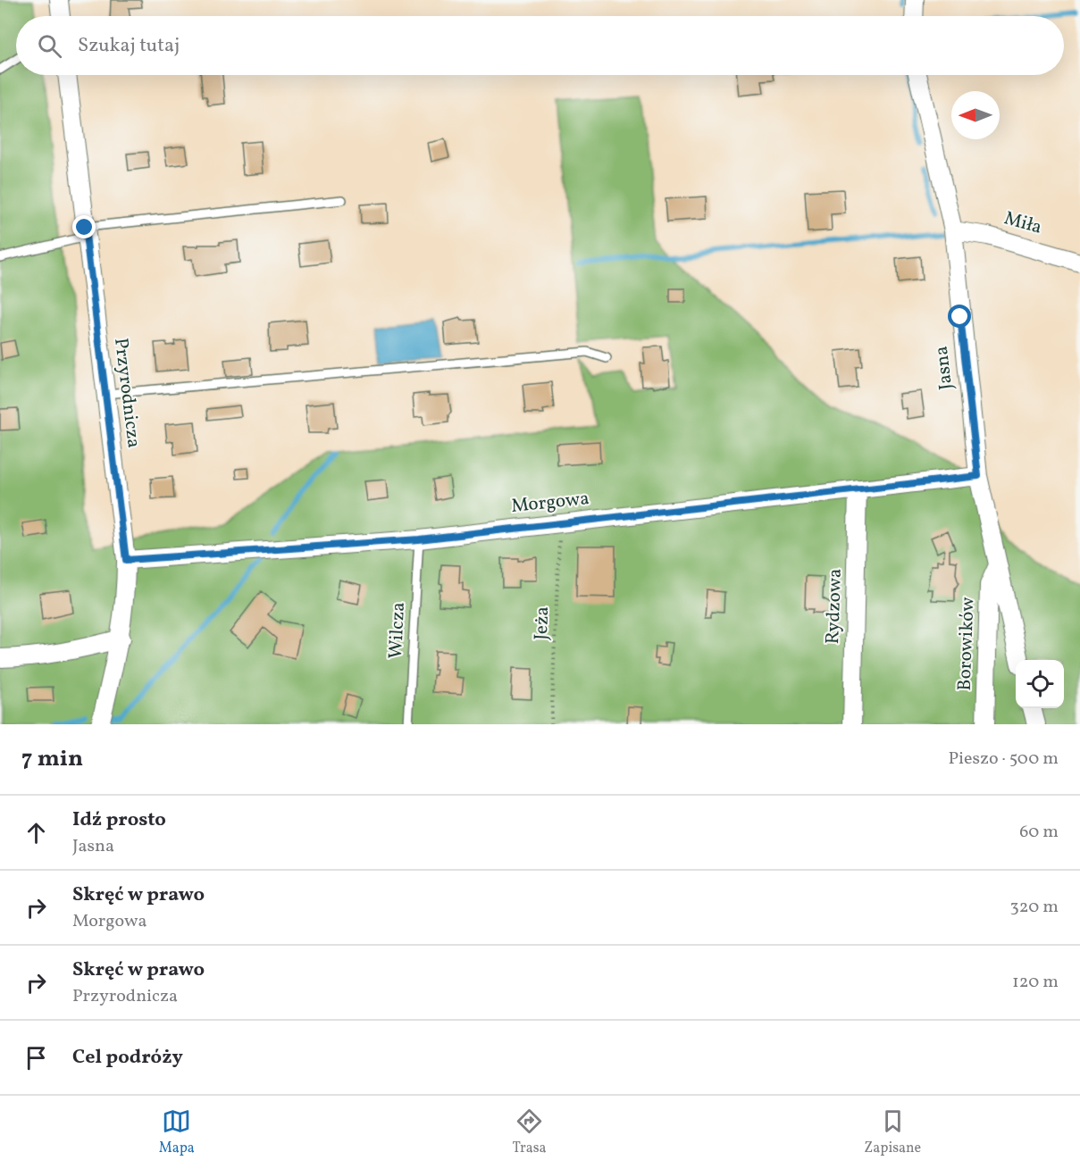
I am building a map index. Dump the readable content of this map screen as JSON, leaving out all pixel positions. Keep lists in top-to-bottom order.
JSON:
{
  "streets": {
    "street": [
      "Miła",
      "Jasna",
      "Przyrodnicza",
      "Morgowa",
      "Rydzowa",
      "Borowików"
    ],
    "lane": ["Wilcza"],
    "path": ["Jeża"]
  },
  "crossings": [
    ["Miła", "Jasna"],
    ["Jasna", "Morgowa"],
    ["Jasna", "Borowików"],
    ["Przyrodnicza", "Morgowa"],
    ["Morgowa", "Rydzowa"],
    ["Morgowa", "Jeża"],
    ["Morgowa", "Wilcza"]
  ],
  "north": "left",
  "page": {
    "search": "Szukaj tutaj",
    "heading": ["7 min", "Pieszo · 500 m"],
    "list": [
      ["Idź prosto", "Jasna", "60 m"],
      ["Skręć w prawo", "Morgowa", "320 m"],
      ["Skręć w prawo", "Przyrodnicza", "120 m"],
      "Cel podróży"
    ],
    "nav": ["Mapa", "Trasa", "Zapisane"]
  }
}
